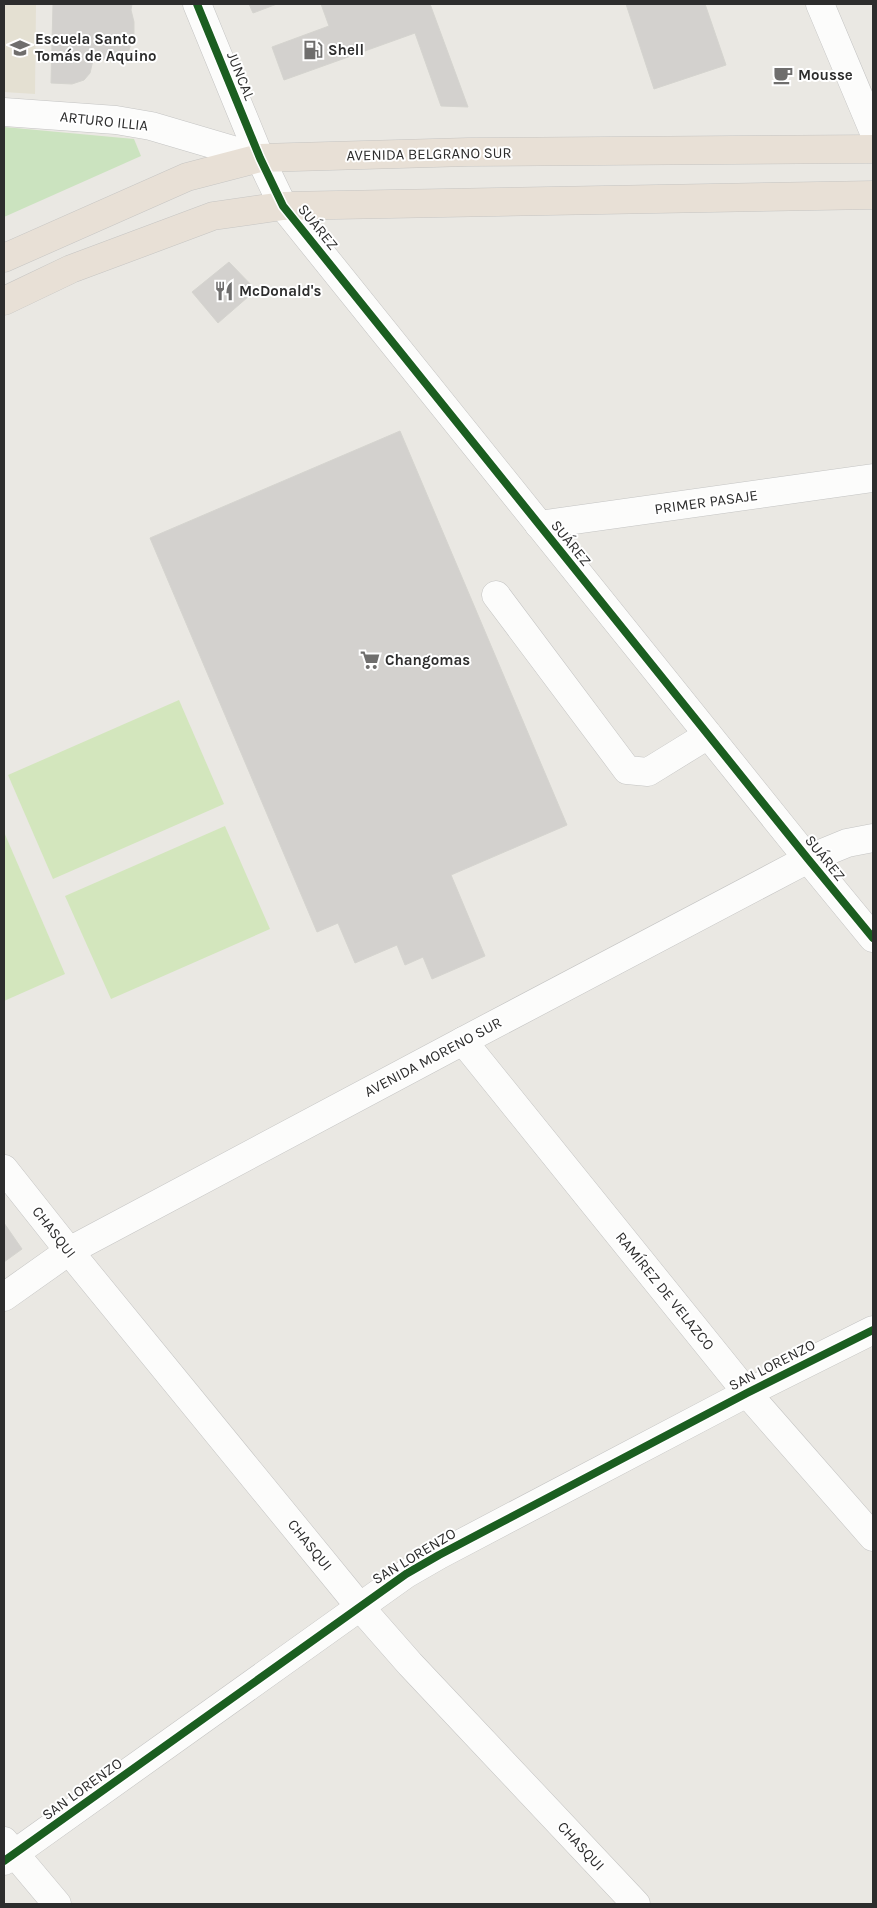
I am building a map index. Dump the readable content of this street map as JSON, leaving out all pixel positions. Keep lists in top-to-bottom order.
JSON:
{
  "streets": {
    "highway": ["AVENIDA BELGRANO SUR"],
    "street": [
      "JUNCAL",
      "ARTURO ILLIA",
      "SUÁREZ",
      "PRIMER PASAJE",
      "AVENIDA MORENO SUR",
      "CHASQUI",
      "RAMÍREZ DE VELAZCO",
      "SAN LORENZO"
    ]
  },
  "crossings": [
    ["JUNCAL", "ARTURO ILLIA"],
    ["JUNCAL", "AVENIDA BELGRANO SUR"],
    ["JUNCAL", "SUÁREZ"],
    ["ARTURO ILLIA", "AVENIDA BELGRANO SUR"],
    ["ARTURO ILLIA", "SUÁREZ"],
    ["AVENIDA BELGRANO SUR", "SUÁREZ"],
    ["SUÁREZ", "PRIMER PASAJE"],
    ["SUÁREZ", "AVENIDA MORENO SUR"],
    ["AVENIDA MORENO SUR", "CHASQUI"],
    ["AVENIDA MORENO SUR", "RAMÍREZ DE VELAZCO"],
    ["CHASQUI", "SAN LORENZO"],
    ["RAMÍREZ DE VELAZCO", "SAN LORENZO"]
  ],
  "places": {
    "school or university": ["Escuela Santo Tomás de Aquino"],
    "fuel station": ["Shell"],
    "cafe": ["Mousse"],
    "restaurant": ["McDonald's"],
    "supermarket": ["Changomas"]
  }
}
